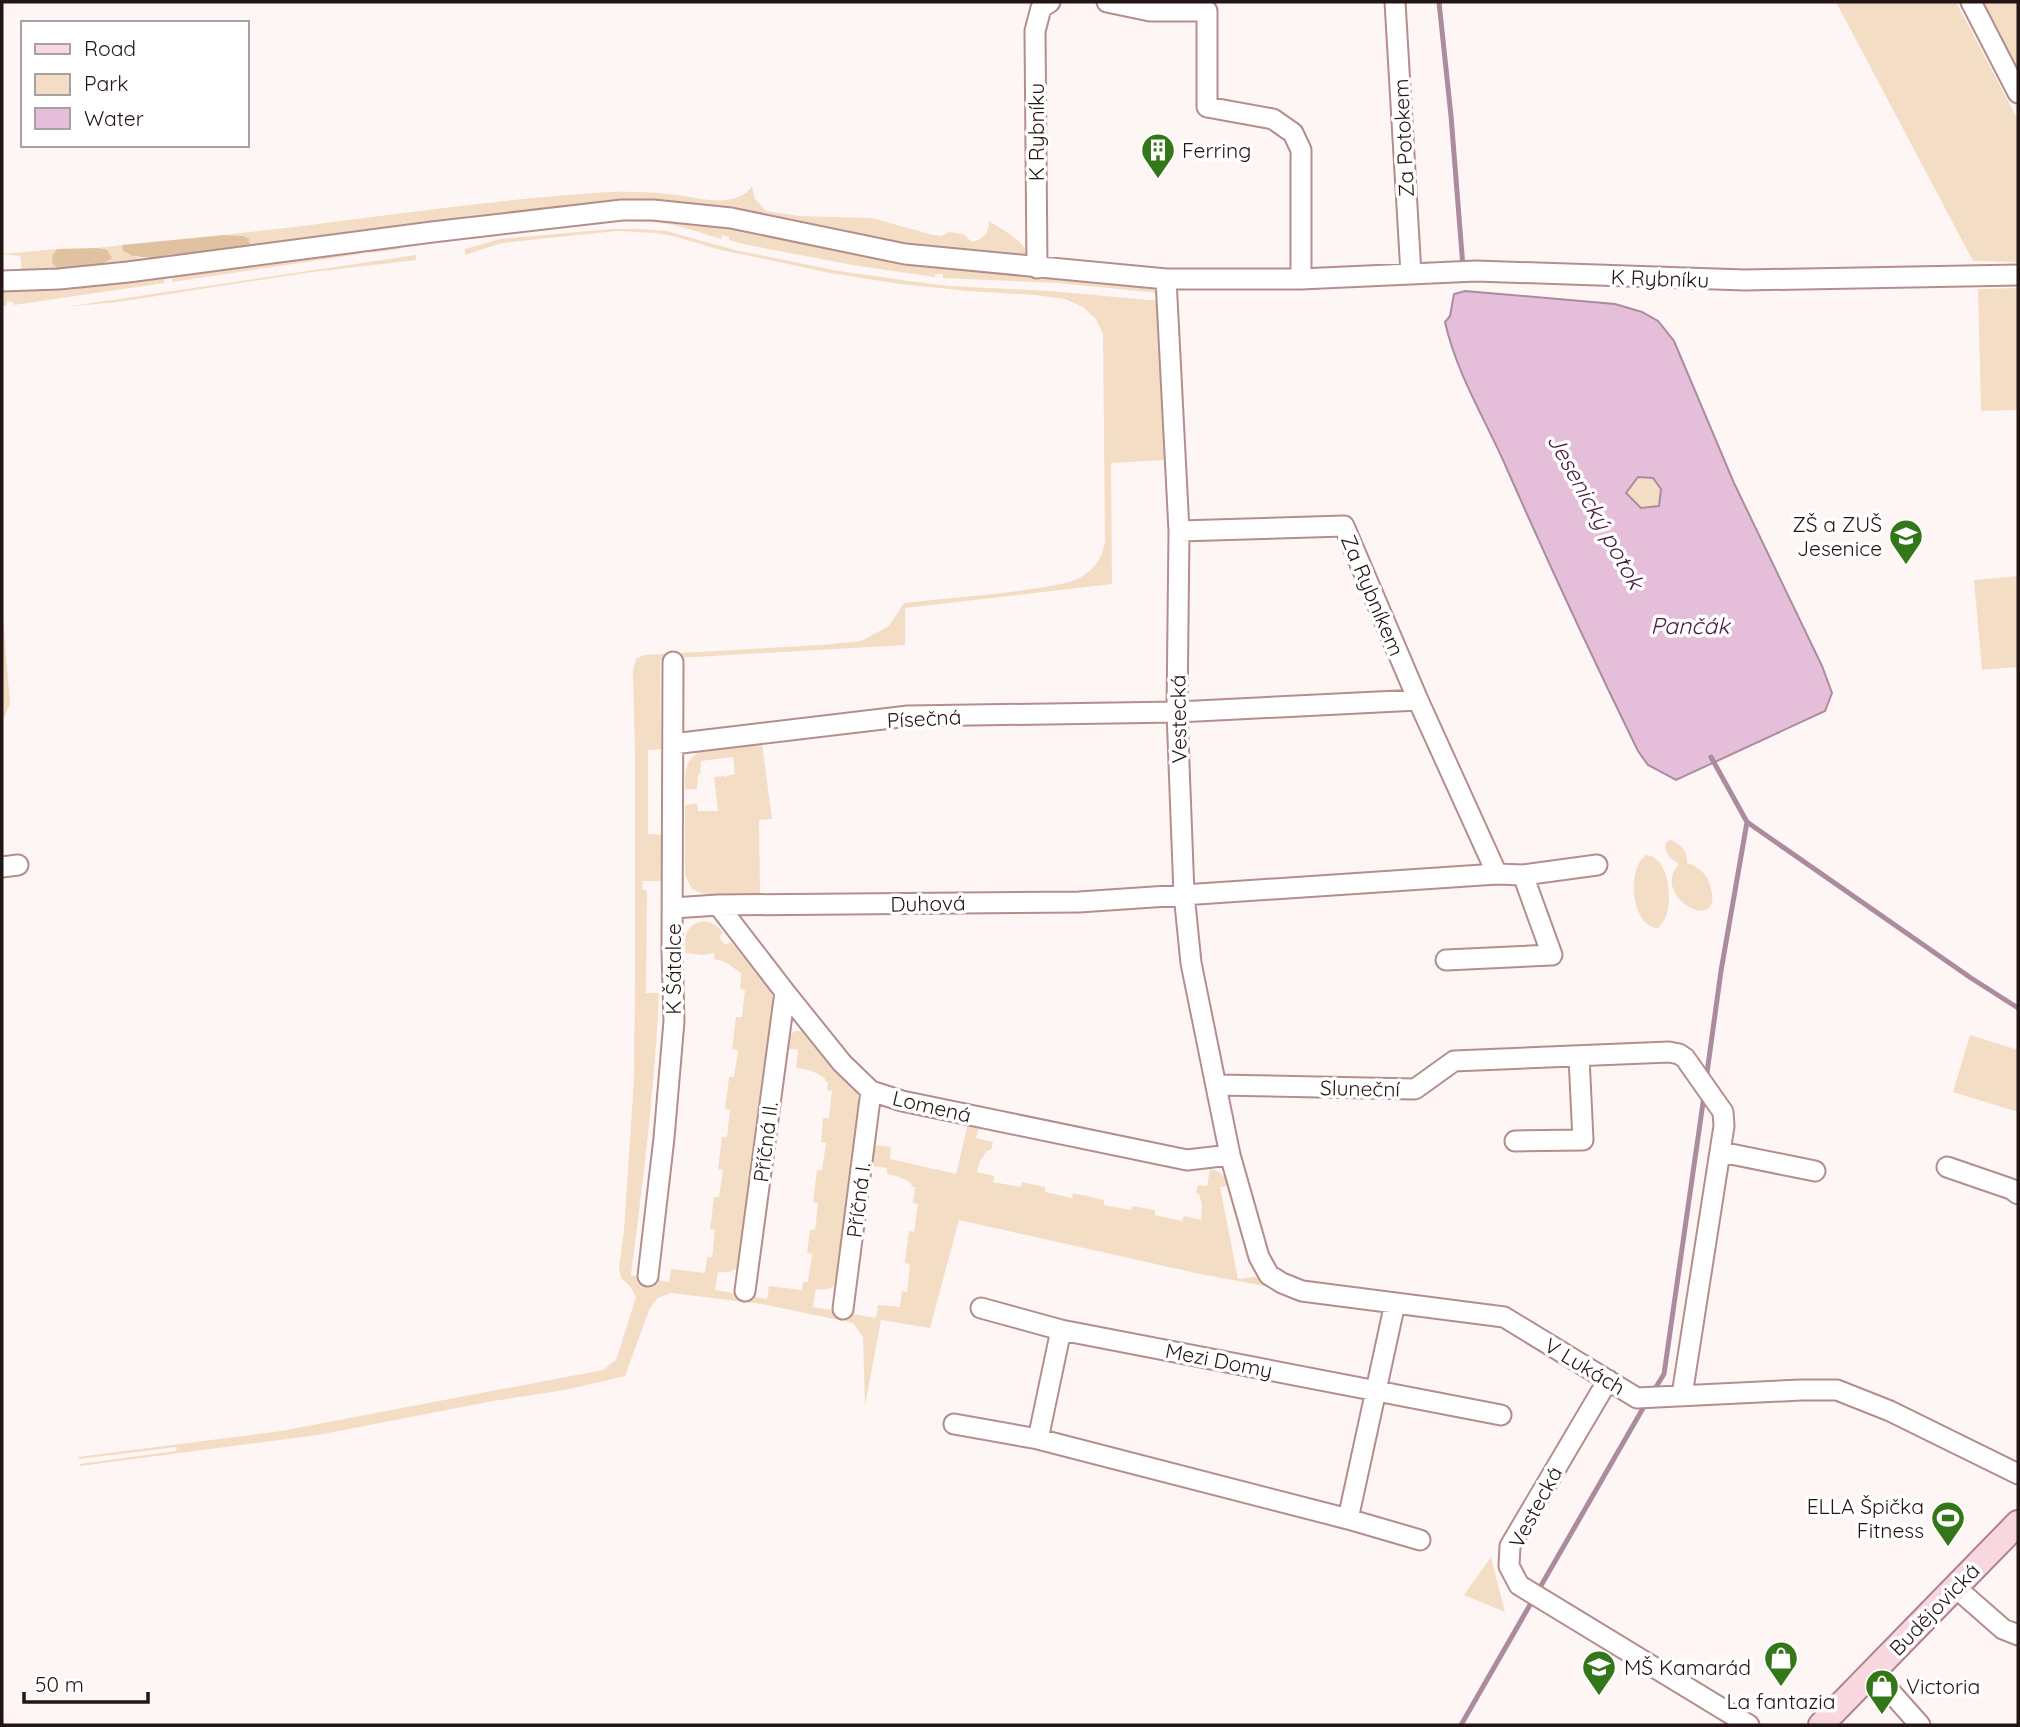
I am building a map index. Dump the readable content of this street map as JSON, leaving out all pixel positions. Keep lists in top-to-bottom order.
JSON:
{
  "streets": {
    "main road": ["Budějovická"],
    "street": [
      "K Rybníku",
      "Za Potokem",
      "Za Rybníkem",
      "Písečná",
      "Vestecká",
      "Duhová",
      "K Šátalce",
      "Sluneční",
      "Lomená",
      "Příčná II.",
      "Příčná I.",
      "Mezi Domy",
      "V Lukách"
    ]
  },
  "crossings": [
    ["K Rybníku", "Za Potokem"],
    ["K Rybníku", "Vestecká"],
    ["Za Rybníkem", "Vestecká"],
    ["Písečná", "Vestecká"],
    ["Písečná", "K Šátalce"],
    ["Vestecká", "Duhová"],
    ["Vestecká", "Sluneční"],
    ["Vestecká", "Lomená"],
    ["Vestecká", "V Lukách"],
    ["Duhová", "K Šátalce"],
    ["Duhová", "Lomená"],
    ["Sluneční", "V Lukách"],
    ["Lomená", "Příčná II."],
    ["Lomená", "Příčná I."],
    ["Lomená", "V Lukách"]
  ],
  "water": ["Jesenický potok", "Pančák"],
  "places": {
    "building": ["Ferring"],
    "school or university": ["ZŠ a ZUŠ Jesenice", "MŠ Kamarád"],
    "sports": ["ELLA Špička Fitness"],
    "shop": ["La fantazia", "Victoria"]
  },
  "legend": ["Road", "Park", "Water"],
  "scale_bar": "50 m"
}
